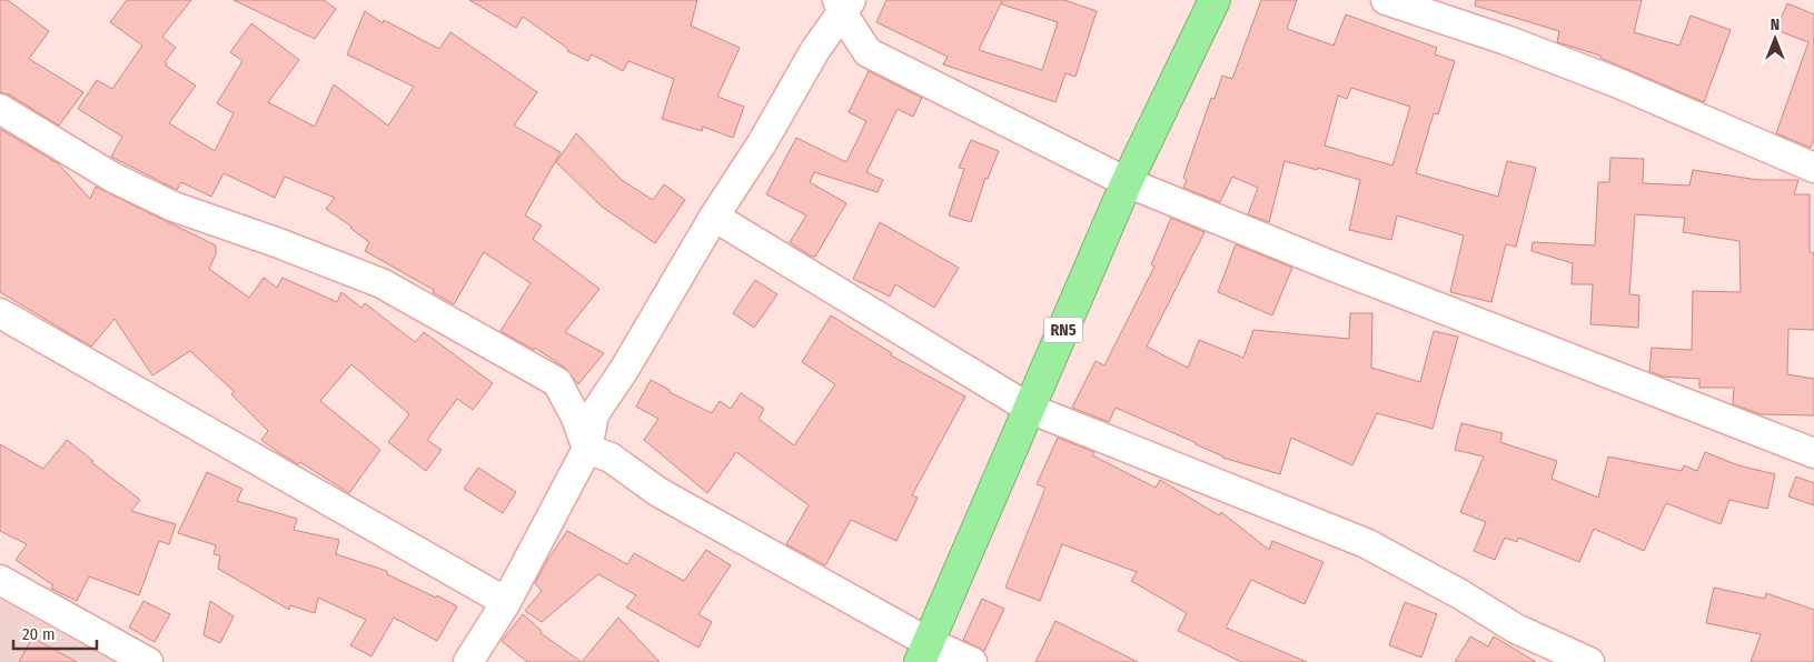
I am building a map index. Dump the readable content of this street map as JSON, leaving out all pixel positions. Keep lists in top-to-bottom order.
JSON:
{
  "streets": {
    "highway": ["RN5"]
  },
  "scale_bar": "20 m",
  "north": "top"
}
